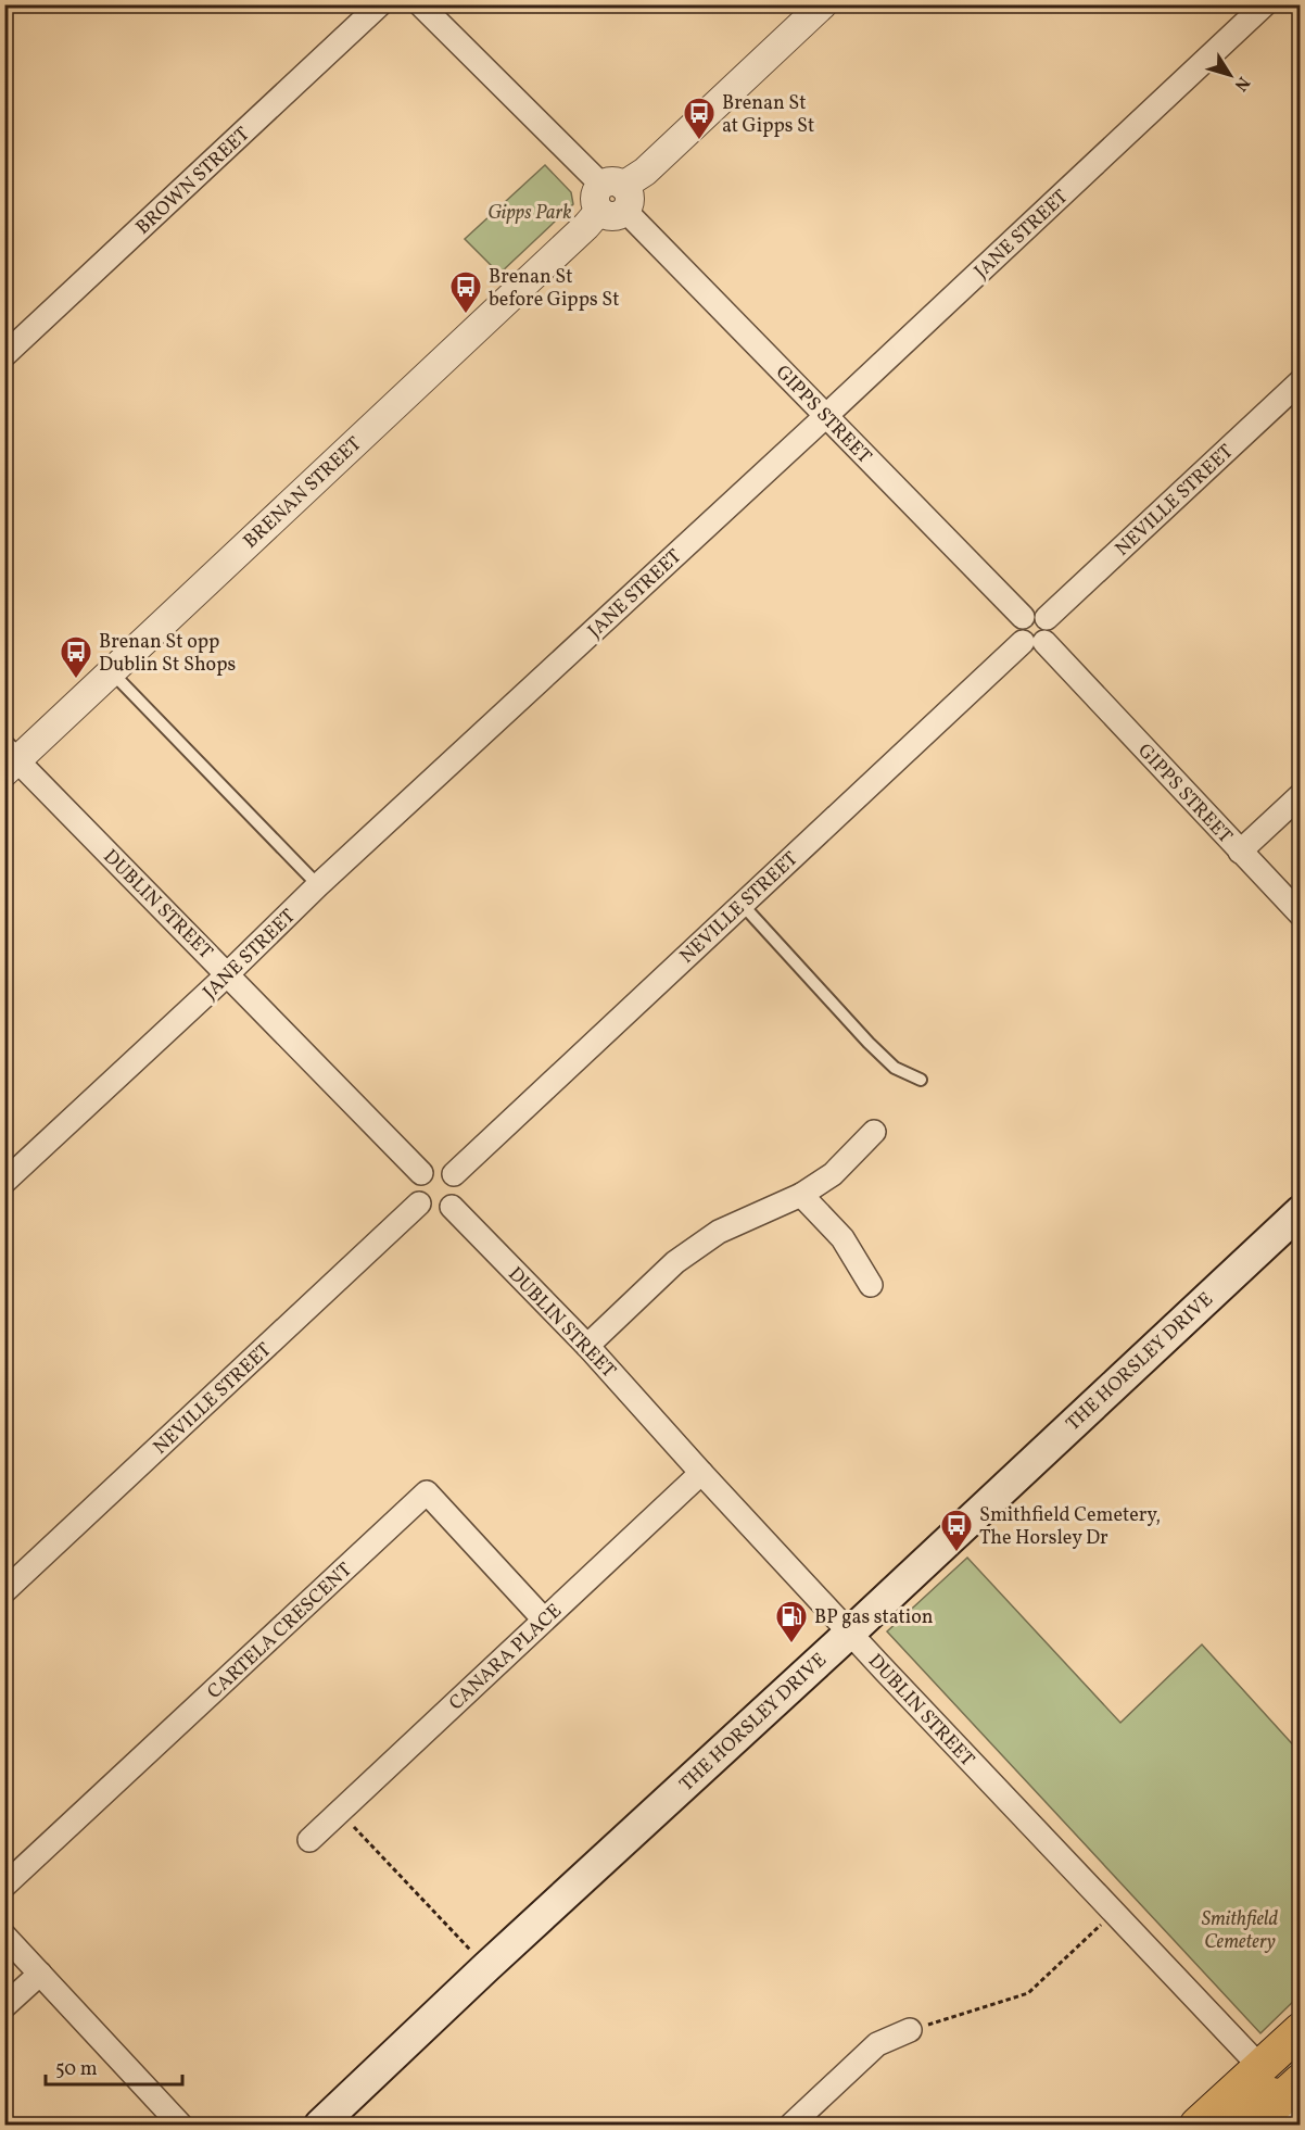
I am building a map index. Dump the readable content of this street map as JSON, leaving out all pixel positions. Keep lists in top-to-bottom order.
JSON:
{
  "streets": {
    "main road": ["THE HORSLEY DRIVE"],
    "street": [
      "BROWN STREET",
      "JANE STREET",
      "GIPPS STREET",
      "BRENAN STREET",
      "NEVILLE STREET",
      "DUBLIN STREET",
      "CARTELA CRESCENT",
      "CANARA PLACE"
    ]
  },
  "crossings": [
    ["JANE STREET", "GIPPS STREET"],
    ["JANE STREET", "DUBLIN STREET"],
    ["GIPPS STREET", "BRENAN STREET"],
    ["GIPPS STREET", "NEVILLE STREET"],
    ["BRENAN STREET", "DUBLIN STREET"],
    ["NEVILLE STREET", "DUBLIN STREET"],
    ["DUBLIN STREET", "THE HORSLEY DRIVE"],
    ["DUBLIN STREET", "CANARA PLACE"],
    ["CARTELA CRESCENT", "CANARA PLACE"]
  ],
  "parks": ["Gipps Park", "Smithfield Cemetery"],
  "places": {
    "bus stop": [
      "Brenan St at Gipps St",
      "Brenan St before Gipps St",
      "Brenan St opp Dublin St Shops",
      "Smithfield Cemetery, The Horsley Dr"
    ],
    "fuel station": ["BP gas station"]
  },
  "scale_bar": "50 m",
  "north": "bottom right"
}
